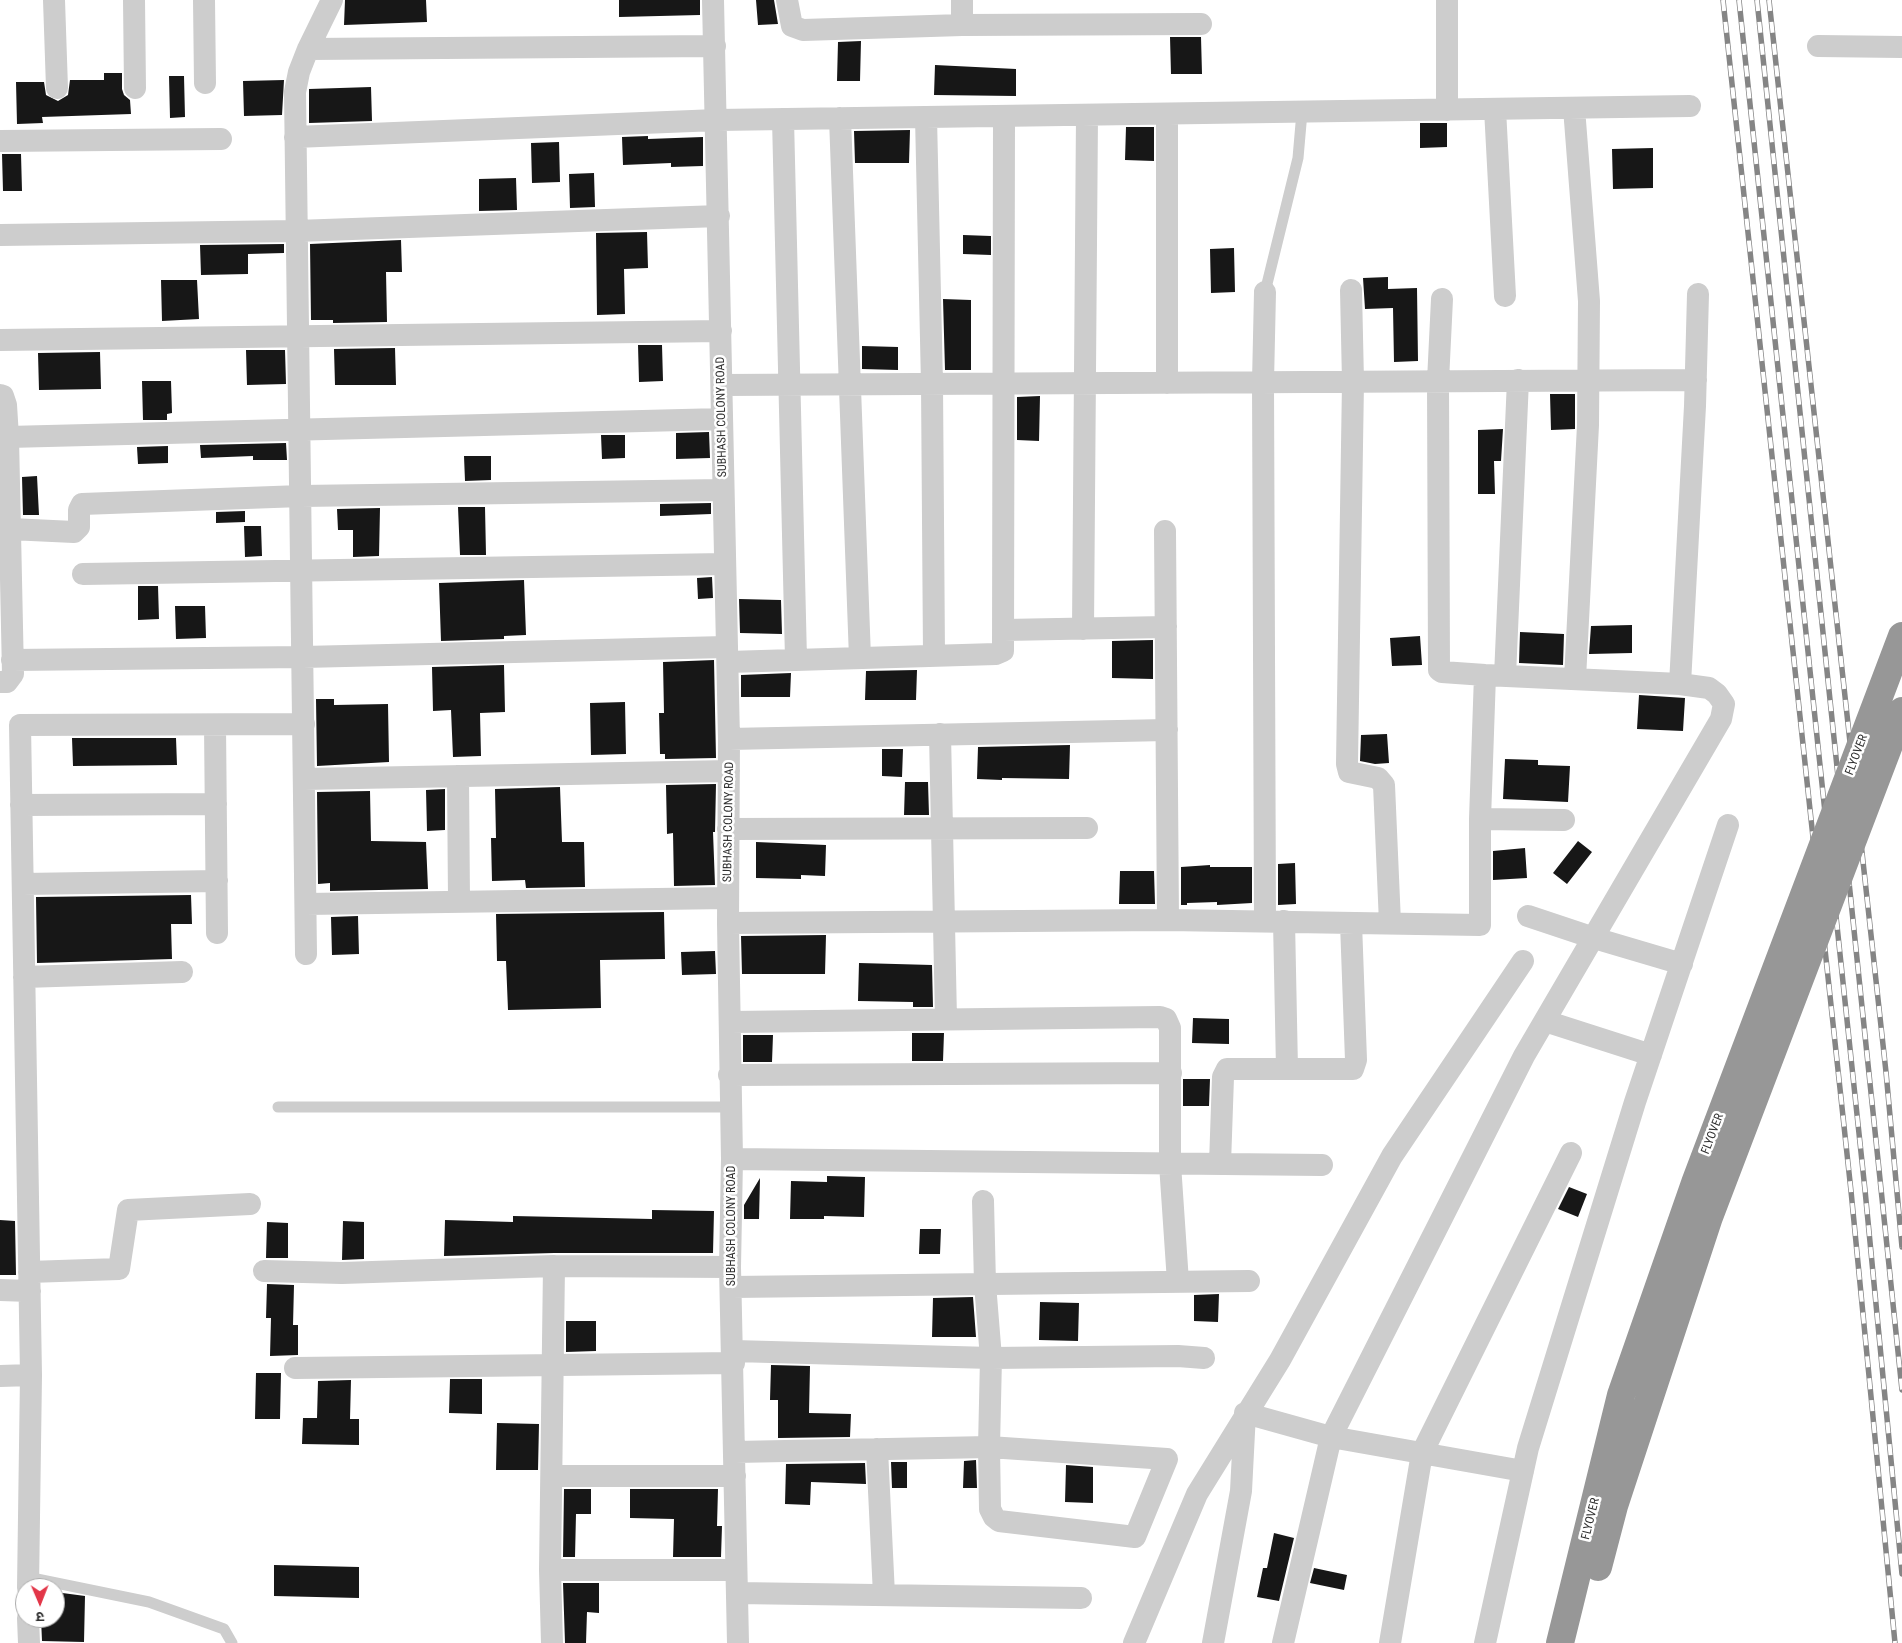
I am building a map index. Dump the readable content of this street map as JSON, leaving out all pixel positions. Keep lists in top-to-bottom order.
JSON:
{
  "streets": {
    "highway": ["FLYOVER"],
    "street": ["SUBHASH COLONY ROAD"]
  },
  "north": "bottom"
}
